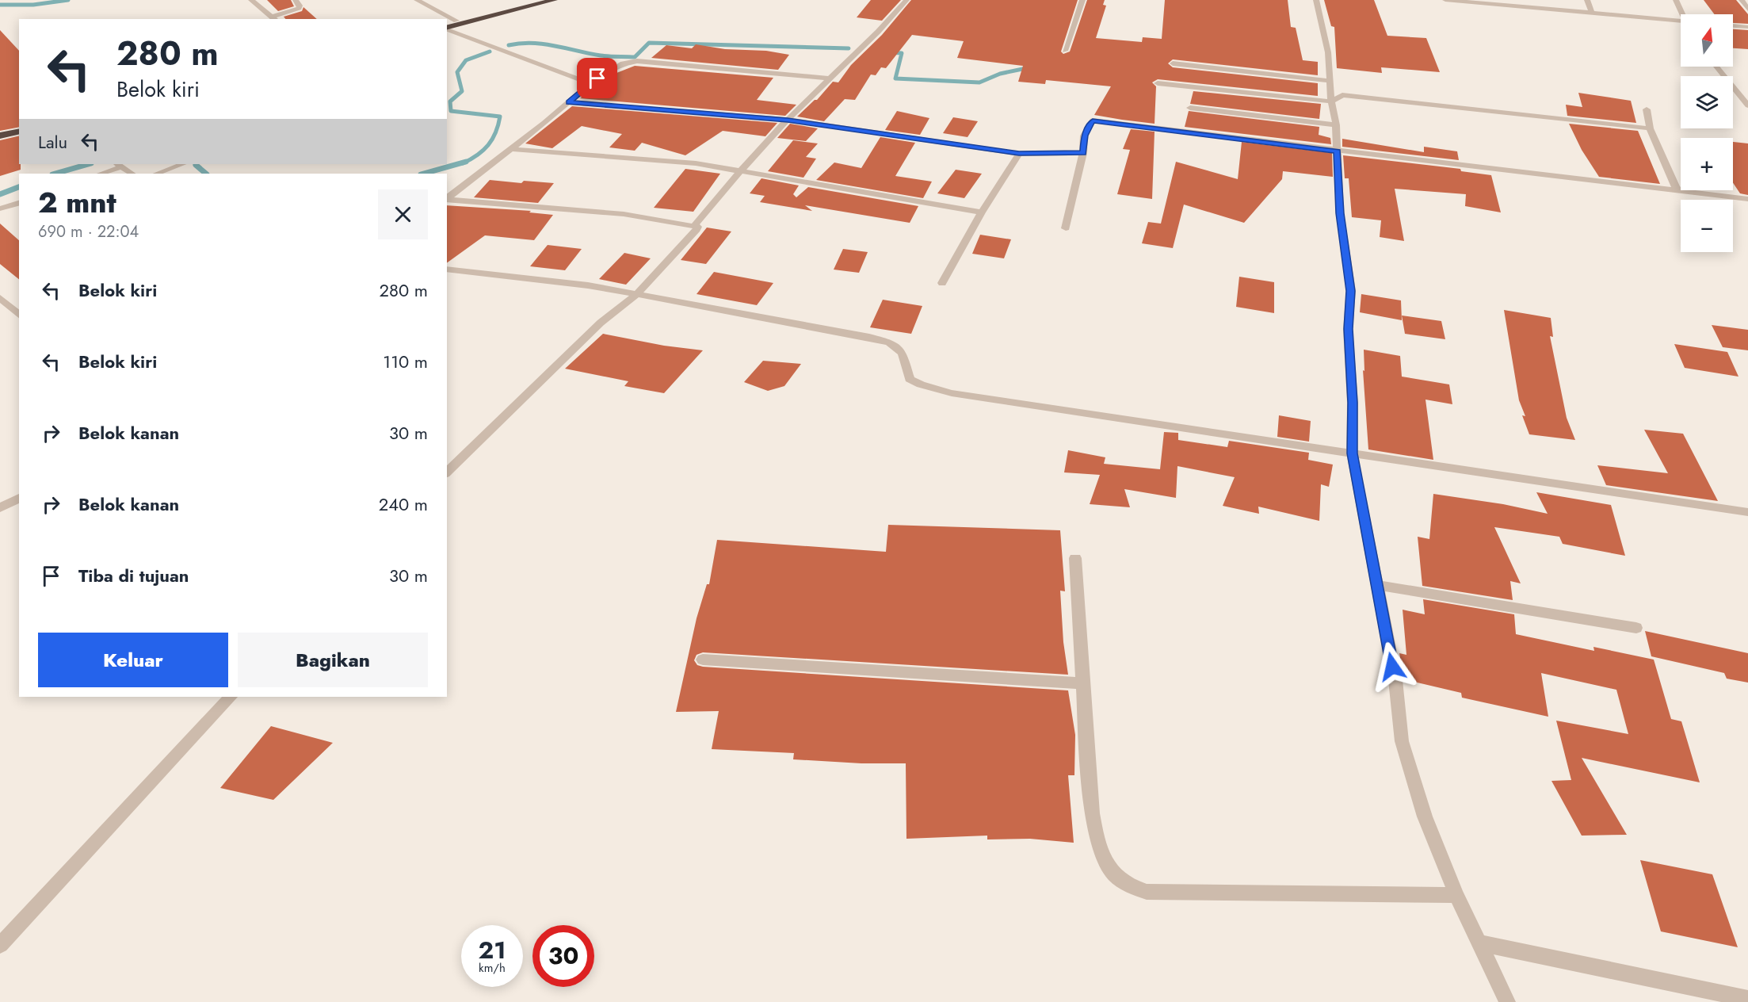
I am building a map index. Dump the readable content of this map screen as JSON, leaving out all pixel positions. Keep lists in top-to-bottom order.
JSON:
{
  "north": "top",
  "page": {
    "map_buttons": ["+", "−"],
    "turn": ["280 m", "Belok kiri"],
    "then": "Lalu",
    "heading": ["2 mnt", "690 m · 22:04"],
    "list": [
      {
        "name": "Belok kiri",
        "value": "280 m"
      },
      {
        "name": "Belok kiri",
        "value": "110 m"
      },
      {
        "name": "Belok kanan",
        "value": "30 m"
      },
      {
        "name": "Belok kanan",
        "value": "240 m"
      },
      {
        "name": "Tiba di tujuan",
        "value": "30 m"
      }
    ],
    "buttons": ["Keluar", "Bagikan"],
    "speed": "21 km/h",
    "limit": "30"
  }
}
